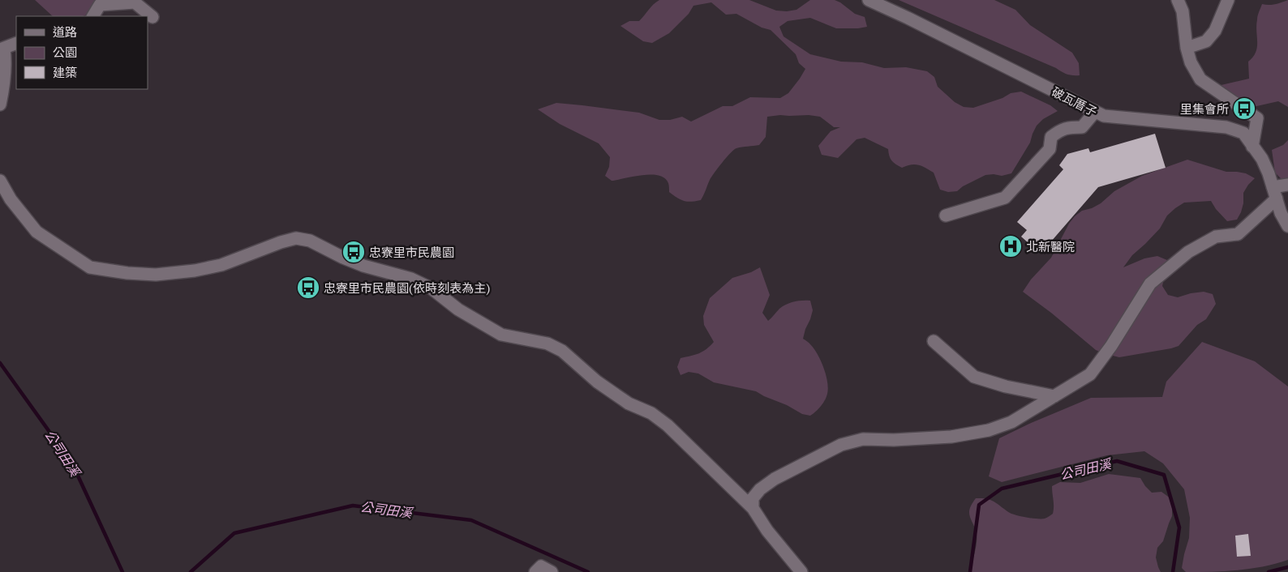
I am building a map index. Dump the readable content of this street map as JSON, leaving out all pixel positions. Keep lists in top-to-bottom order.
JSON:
{
  "streets": {
    "street": ["破瓦厝子"]
  },
  "water": ["公司田溪"],
  "places": {
    "bus stop": ["里集會所", "忠寮里市民農園", "忠寮里市民農園(依時刻表為主)"],
    "hospital": ["北新醫院"]
  },
  "legend": ["道路", "公園", "建築"]
}
